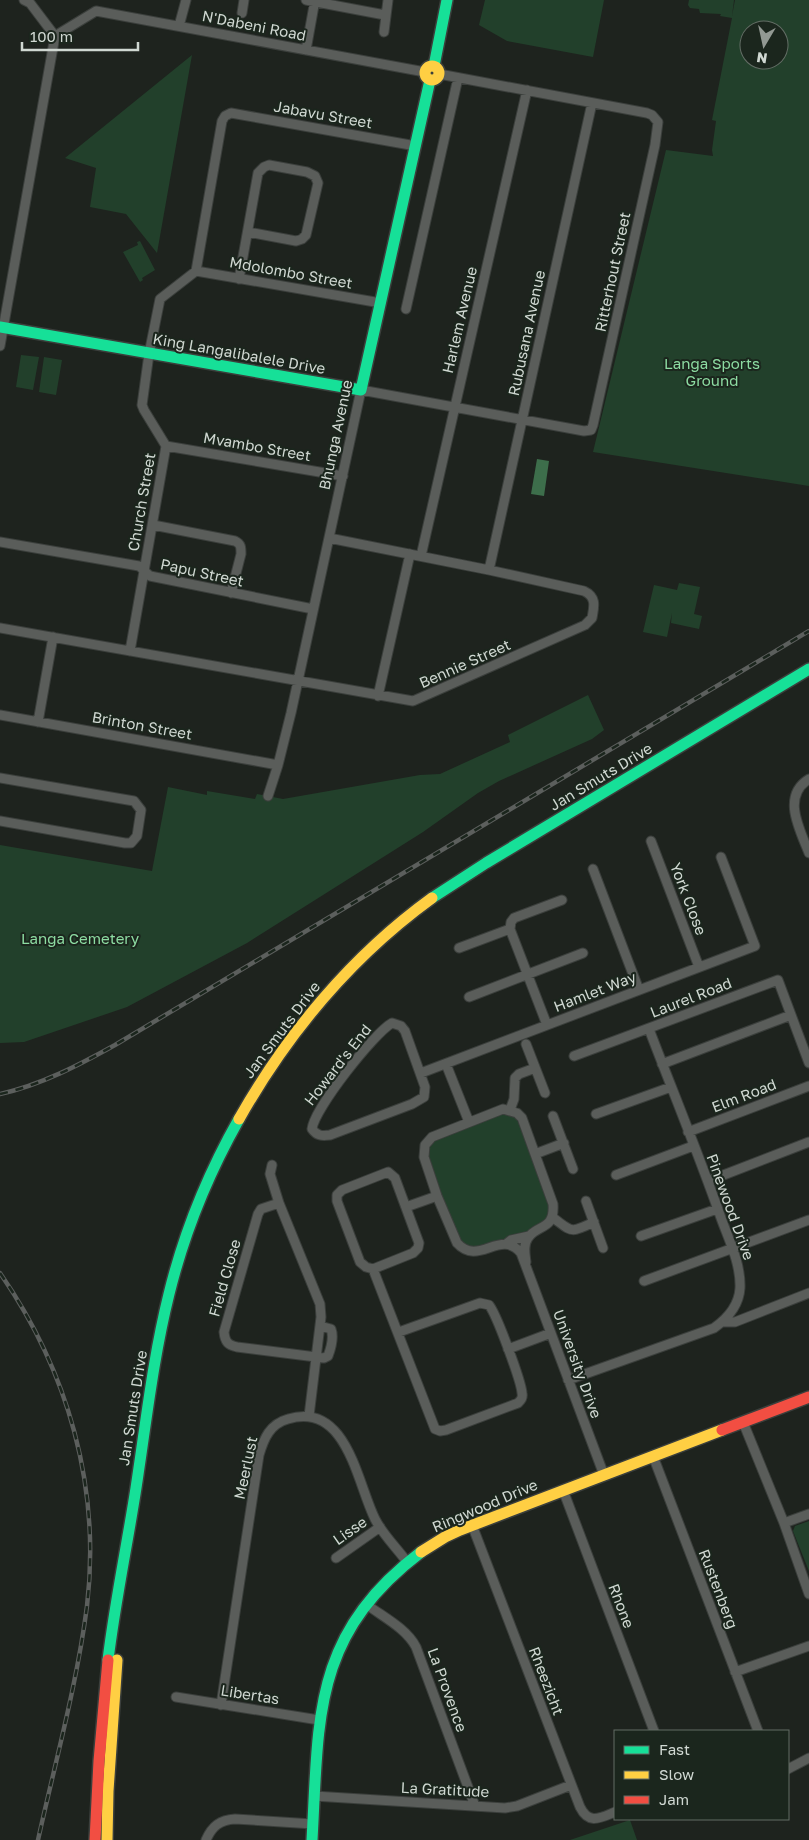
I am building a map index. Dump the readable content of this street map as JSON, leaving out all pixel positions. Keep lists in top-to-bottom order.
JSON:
{
  "streets": {
    "main road": [
      "King Langalibalele Drive",
      "Bhunga Avenue",
      "Jan Smuts Drive",
      "Ringwood Drive"
    ],
    "street": [
      "N'Dabeni Road",
      "Jabavu Street",
      "Ritterhout Street",
      "Mdolombo Street",
      "Harlem Avenue",
      "Rubusana Avenue",
      "Mvambo Street",
      "Church Street",
      "Papu Street",
      "Bennie Street",
      "Brinton Street",
      "York Close",
      "Hamlet Way",
      "Laurel Road",
      "Howard's End",
      "Elm Road",
      "Pinewood Drive",
      "Field Close",
      "University Drive",
      "Meerlust",
      "Lisse",
      "Rustenberg",
      "Rhone",
      "Rheezicht",
      "La Provence",
      "Libertas",
      "La Gratitude"
    ]
  },
  "crossings": [
    ["N'Dabeni Road", "Ritterhout Street"],
    ["N'Dabeni Road", "Harlem Avenue"],
    ["N'Dabeni Road", "Rubusana Avenue"],
    ["N'Dabeni Road", "Bhunga Avenue"],
    ["Jabavu Street", "Mdolombo Street"],
    ["Jabavu Street", "Bhunga Avenue"],
    ["Jabavu Street", "Church Street"],
    ["Ritterhout Street", "King Langalibalele Drive"],
    ["Mdolombo Street", "Bhunga Avenue"],
    ["Mdolombo Street", "Church Street"],
    ["Harlem Avenue", "King Langalibalele Drive"],
    ["Harlem Avenue", "Bennie Street"],
    ["Rubusana Avenue", "King Langalibalele Drive"],
    ["Rubusana Avenue", "Bennie Street"],
    ["King Langalibalele Drive", "Bhunga Avenue"],
    ["King Langalibalele Drive", "Church Street"],
    ["Bhunga Avenue", "Mvambo Street"],
    ["Bhunga Avenue", "Papu Street"],
    ["Bhunga Avenue", "Bennie Street"],
    ["Bhunga Avenue", "Brinton Street"],
    ["Mvambo Street", "Church Street"],
    ["Church Street", "Papu Street"],
    ["Church Street", "Bennie Street"],
    ["York Close", "Hamlet Way"],
    ["Hamlet Way", "Howard's End"],
    ["Laurel Road", "Pinewood Drive"],
    ["Elm Road", "Pinewood Drive"],
    ["Pinewood Drive", "University Drive"],
    ["University Drive", "Ringwood Drive"],
    ["Meerlust", "Libertas"],
    ["Ringwood Drive", "Rustenberg"],
    ["Ringwood Drive", "Rhone"],
    ["Ringwood Drive", "Rheezicht"],
    ["Ringwood Drive", "La Provence"],
    ["Ringwood Drive", "Libertas"],
    ["Ringwood Drive", "La Gratitude"],
    ["Rheezicht", "La Gratitude"],
    ["La Provence", "La Gratitude"]
  ],
  "parks": ["Langa Sports Ground", "Langa Cemetery"],
  "legend": ["Fast", "Slow", "Jam"],
  "scale_bar": "100 m",
  "north": "bottom"
}
